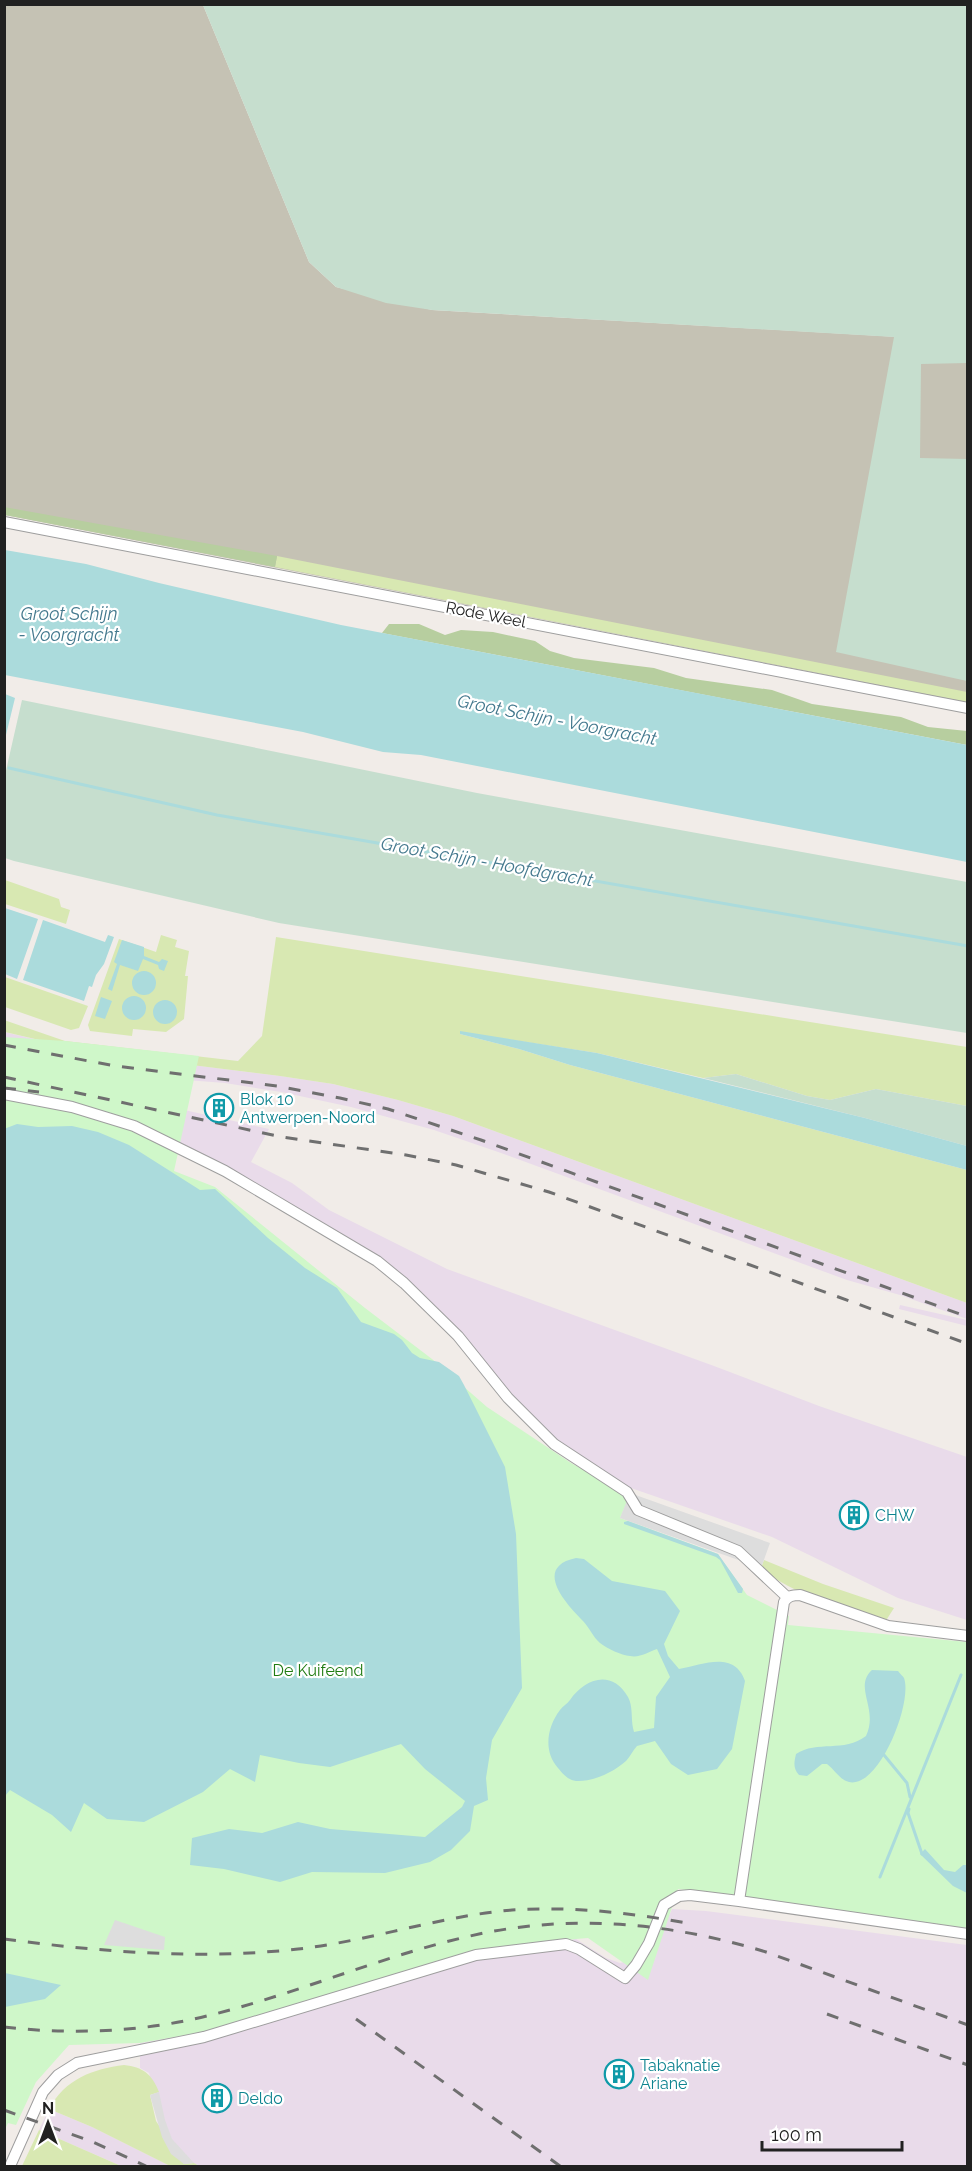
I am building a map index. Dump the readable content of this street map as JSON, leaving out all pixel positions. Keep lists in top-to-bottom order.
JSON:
{
  "streets": {
    "street": ["Rode Weel"]
  },
  "water": ["Groot Schijn - Voorgracht", "Groot Schijn - Hoofdgracht"],
  "parks": ["De Kuifeend"],
  "places": {
    "building": [
      "Blok 10 Antwerpen-Noord",
      "CHW",
      "Tabaknatie Ariane",
      "Deldo"
    ]
  },
  "scale_bar": "100 m",
  "north": "top"
}
